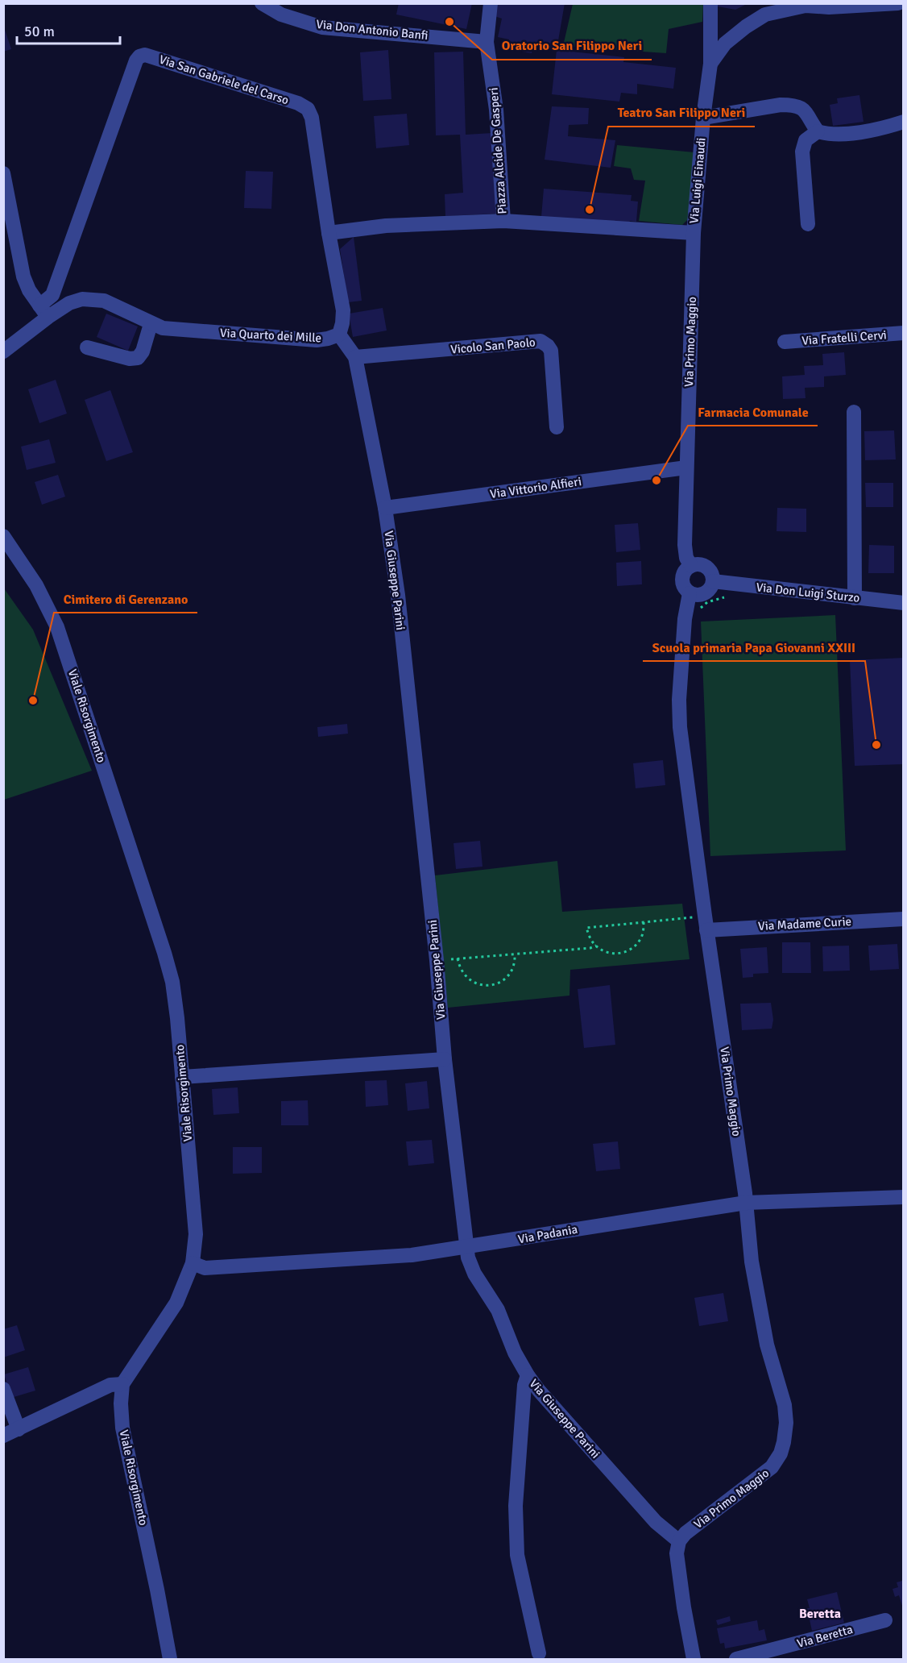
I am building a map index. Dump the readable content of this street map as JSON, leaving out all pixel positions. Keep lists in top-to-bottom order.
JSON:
{
  "streets": {
    "street": [
      "Via Don Antonio Banfi",
      "Via San Gabriele del Carso",
      "Piazza Alcide De Gasperi",
      "Via Luigi Einaudi",
      "Via Quarto dei Mille",
      "Via Fratelli Cervi",
      "Via Primo Maggio",
      "Vicolo San Paolo",
      "Via Vittorio Alfieri",
      "Via Giuseppe Parini",
      "Via Don Luigi Sturzo",
      "Viale Risorgimento",
      "Via Madame Curie",
      "Via Padania",
      "Via Beretta"
    ]
  },
  "crossings": [
    ["Via Don Antonio Banfi", "Piazza Alcide De Gasperi"],
    ["Via San Gabriele del Carso", "Via Quarto dei Mille"],
    ["Piazza Alcide De Gasperi", "Via Luigi Einaudi"],
    ["Via Luigi Einaudi", "Via Primo Maggio"],
    ["Via Quarto dei Mille", "Via Giuseppe Parini"],
    ["Via Primo Maggio", "Via Vittorio Alfieri"],
    ["Via Primo Maggio", "Via Giuseppe Parini"],
    ["Via Primo Maggio", "Via Don Luigi Sturzo"],
    ["Via Primo Maggio", "Via Madame Curie"],
    ["Via Primo Maggio", "Via Padania"],
    ["Vicolo San Paolo", "Via Giuseppe Parini"],
    ["Via Vittorio Alfieri", "Via Giuseppe Parini"],
    ["Via Giuseppe Parini", "Via Padania"],
    ["Viale Risorgimento", "Via Padania"]
  ],
  "districts": ["Beretta"],
  "places": [
    "Oratorio San Filippo Neri",
    "Teatro San Filippo Neri",
    "Farmacia Comunale",
    "Cimitero di Gerenzano",
    "Scuola primaria Papa Giovanni XXIII"
  ],
  "scale_bar": "50 m"
}
